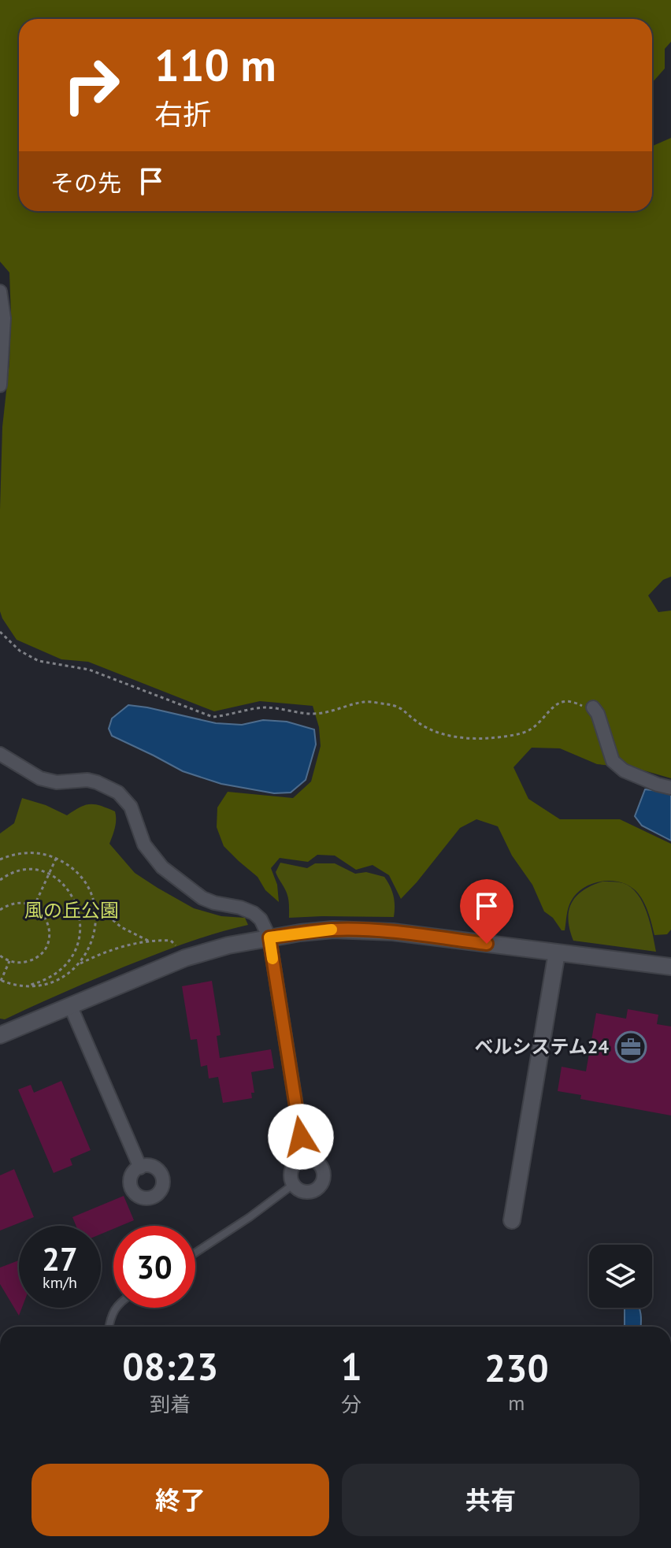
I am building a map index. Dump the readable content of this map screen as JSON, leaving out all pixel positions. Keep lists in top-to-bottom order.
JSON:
{
  "parks": ["風の丘公園"],
  "places": {
    "office": ["ベルシステム24"]
  },
  "page": {
    "turn": ["110 m", "右折"],
    "then": "その先",
    "speed": "27 km/h",
    "limit": "30",
    "eta": [
      "08:23",
      "到着",
      "1",
      "分",
      "230",
      "m"
    ],
    "buttons": ["終了", "共有"]
  }
}
